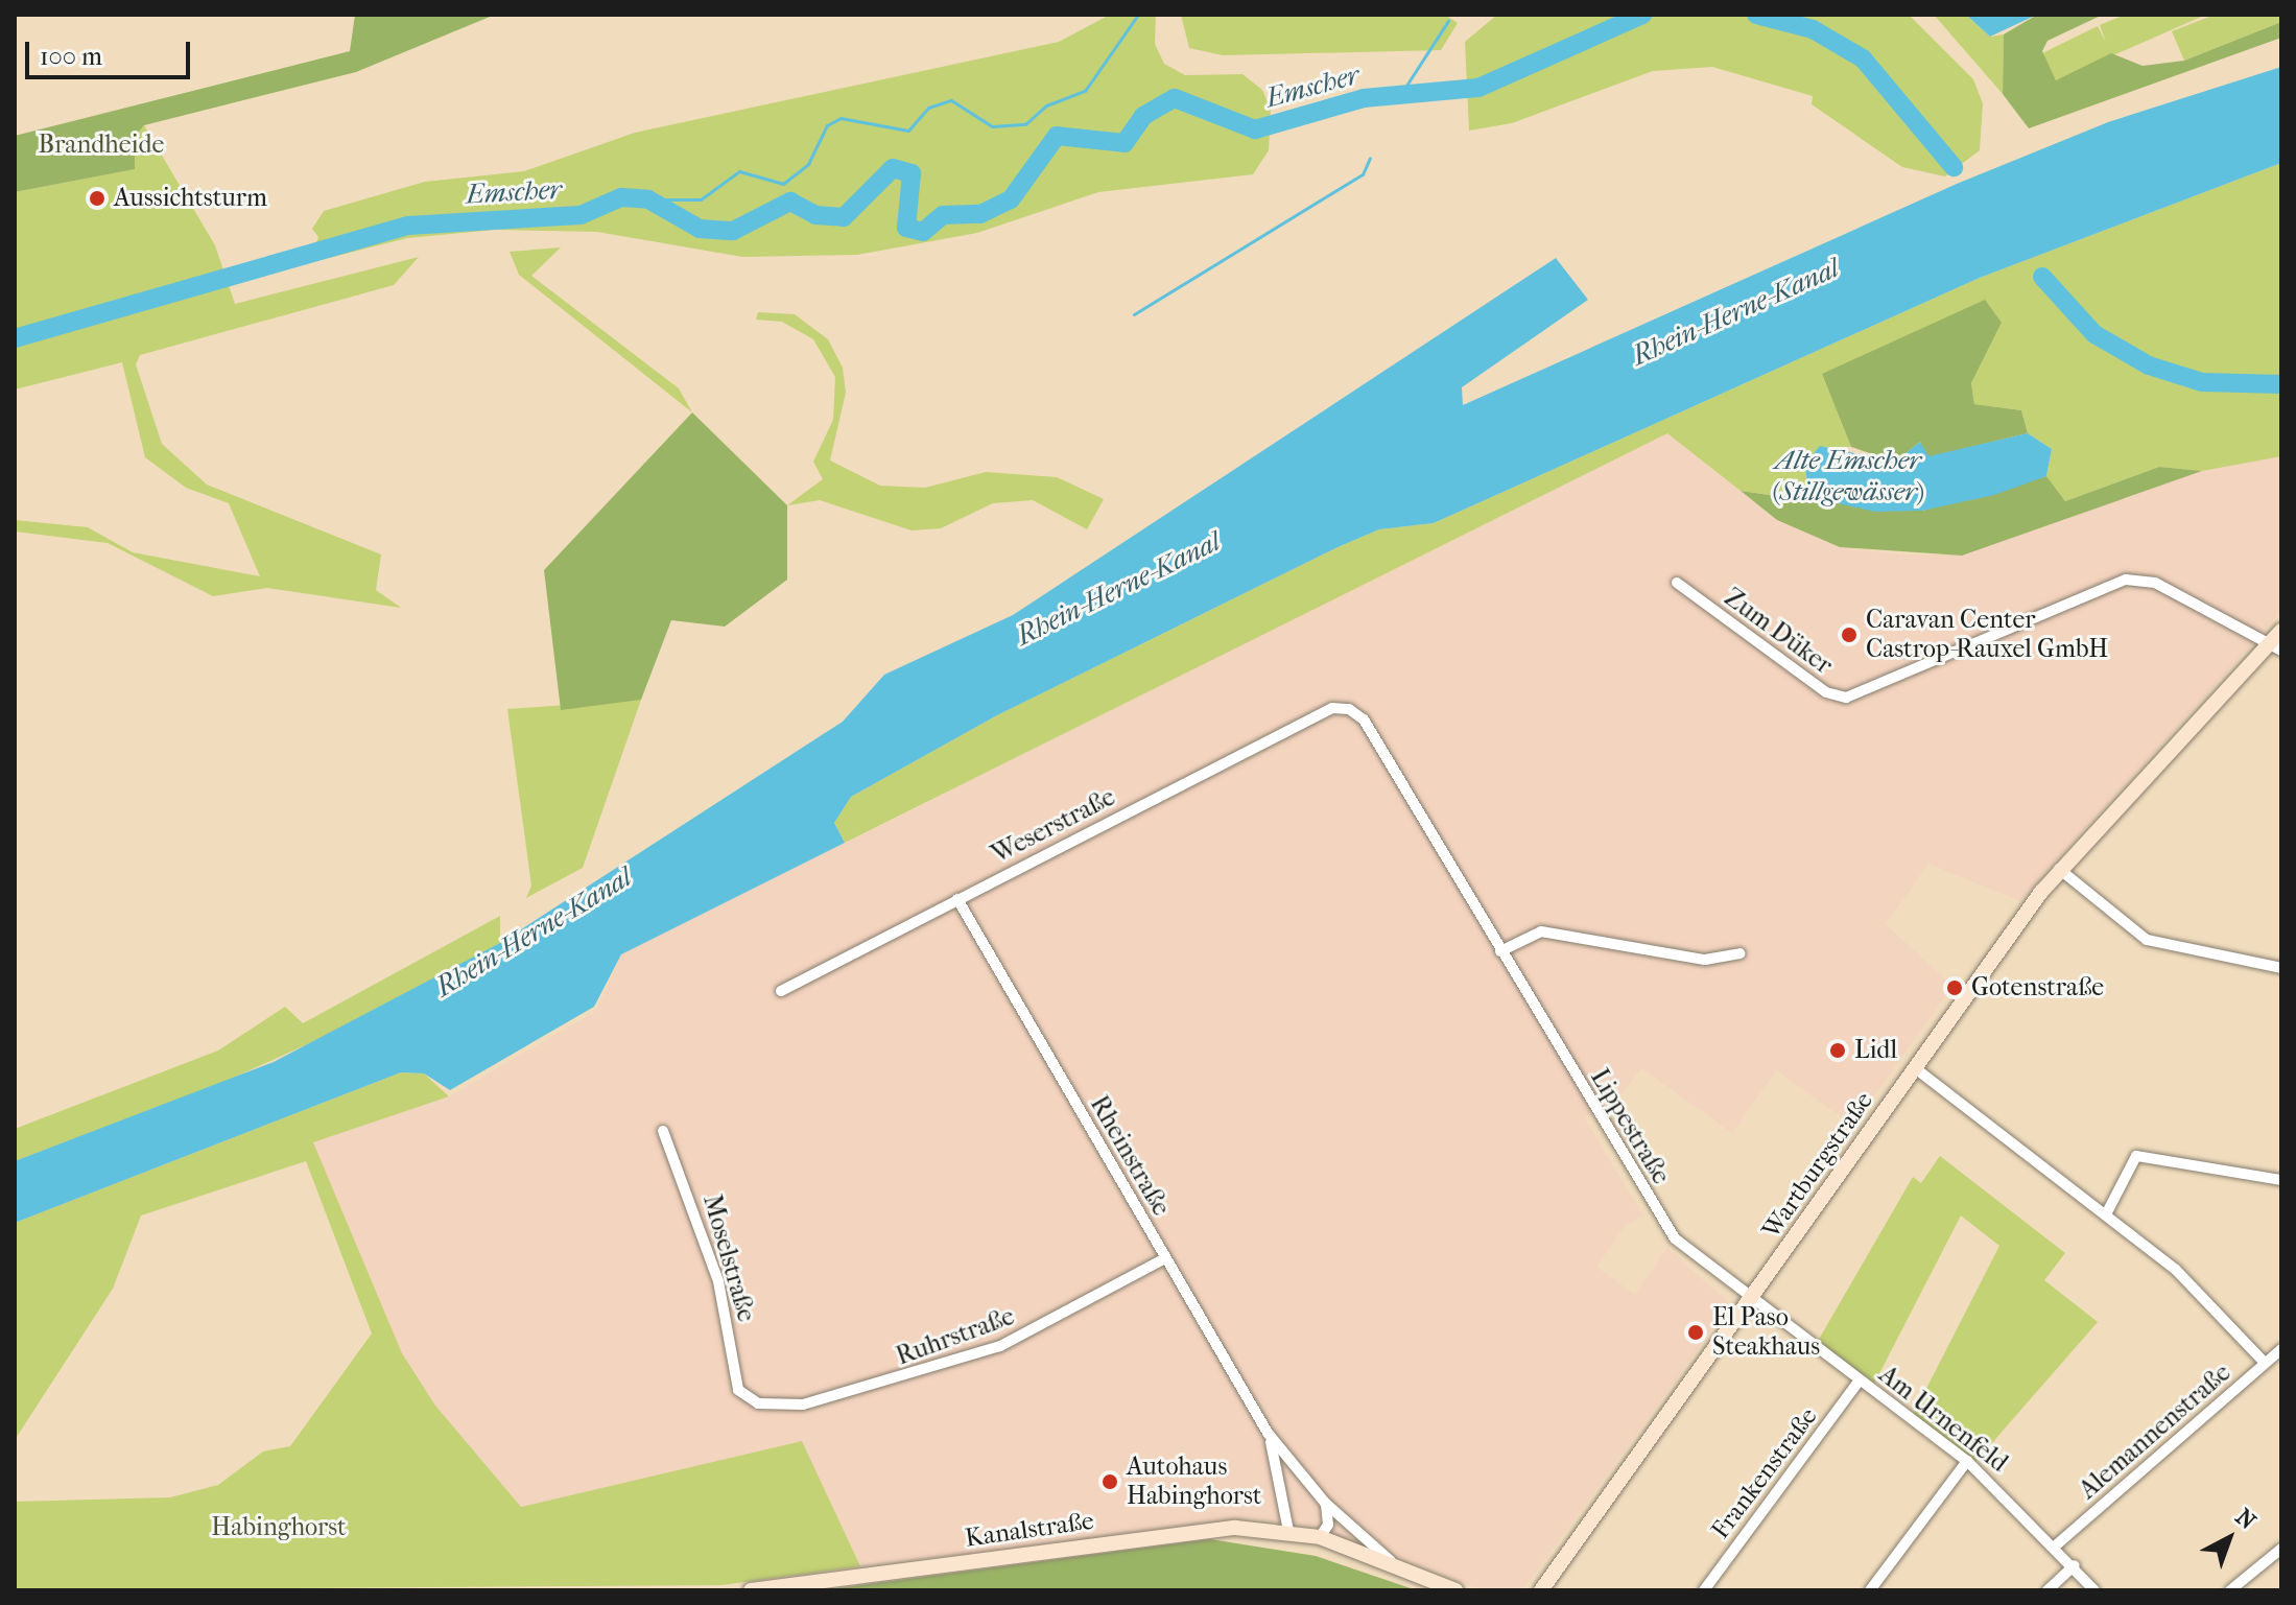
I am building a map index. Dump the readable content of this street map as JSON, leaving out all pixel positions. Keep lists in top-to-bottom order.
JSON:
{
  "streets": {
    "main road": ["Wartburgstraße", "Kanalstraße"],
    "street": [
      "Zum Düker",
      "Weserstraße",
      "Lippestraße",
      "Rheinstraße",
      "Moselstraße",
      "Ruhrstraße",
      "Am Urnenfeld",
      "Alemannenstraße",
      "Frankenstraße"
    ]
  },
  "crossings": [
    ["Zum Düker", "Wartburgstraße"],
    ["Weserstraße", "Lippestraße"],
    ["Weserstraße", "Rheinstraße"],
    ["Lippestraße", "Wartburgstraße"],
    ["Lippestraße", "Am Urnenfeld"],
    ["Rheinstraße", "Ruhrstraße"],
    ["Rheinstraße", "Kanalstraße"],
    ["Wartburgstraße", "Am Urnenfeld"],
    ["Moselstraße", "Ruhrstraße"],
    ["Am Urnenfeld", "Alemannenstraße"],
    ["Am Urnenfeld", "Frankenstraße"]
  ],
  "water": ["Emscher", "Rhein-Herne-Kanal", "Alte Emscher (Stillgewässer)"],
  "parks": ["Brandheide", "Habinghorst"],
  "places": [
    "Aussichtsturm",
    "Caravan Center Castrop-Rauxel GmbH",
    "Gotenstraße",
    "Lidl",
    "El Paso Steakhaus",
    "Autohaus Habinghorst"
  ],
  "scale_bar": "100 m",
  "north": "top right"
}
